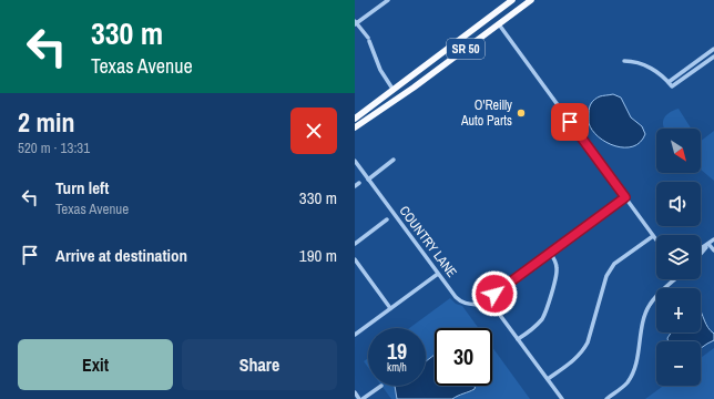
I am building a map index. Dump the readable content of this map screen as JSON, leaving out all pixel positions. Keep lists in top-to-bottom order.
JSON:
{
  "streets": {
    "highway": ["SR 50"],
    "street": ["COUNTRY LANE"]
  },
  "places": ["O'Reilly Auto Parts"],
  "north": "bottom right",
  "page": {
    "turn": ["330 m", "Texas Avenue"],
    "heading": ["2 min", "520 m · 13:31"],
    "map_buttons": ["+", "−"],
    "list": [
      {
        "name": "Turn left",
        "note": "Texas Avenue",
        "value": "330 m"
      },
      {
        "name": "Arrive at destination",
        "value": "190 m"
      }
    ],
    "speed": "19 km/h",
    "limit": "30",
    "buttons": ["Exit", "Share"]
  }
}
